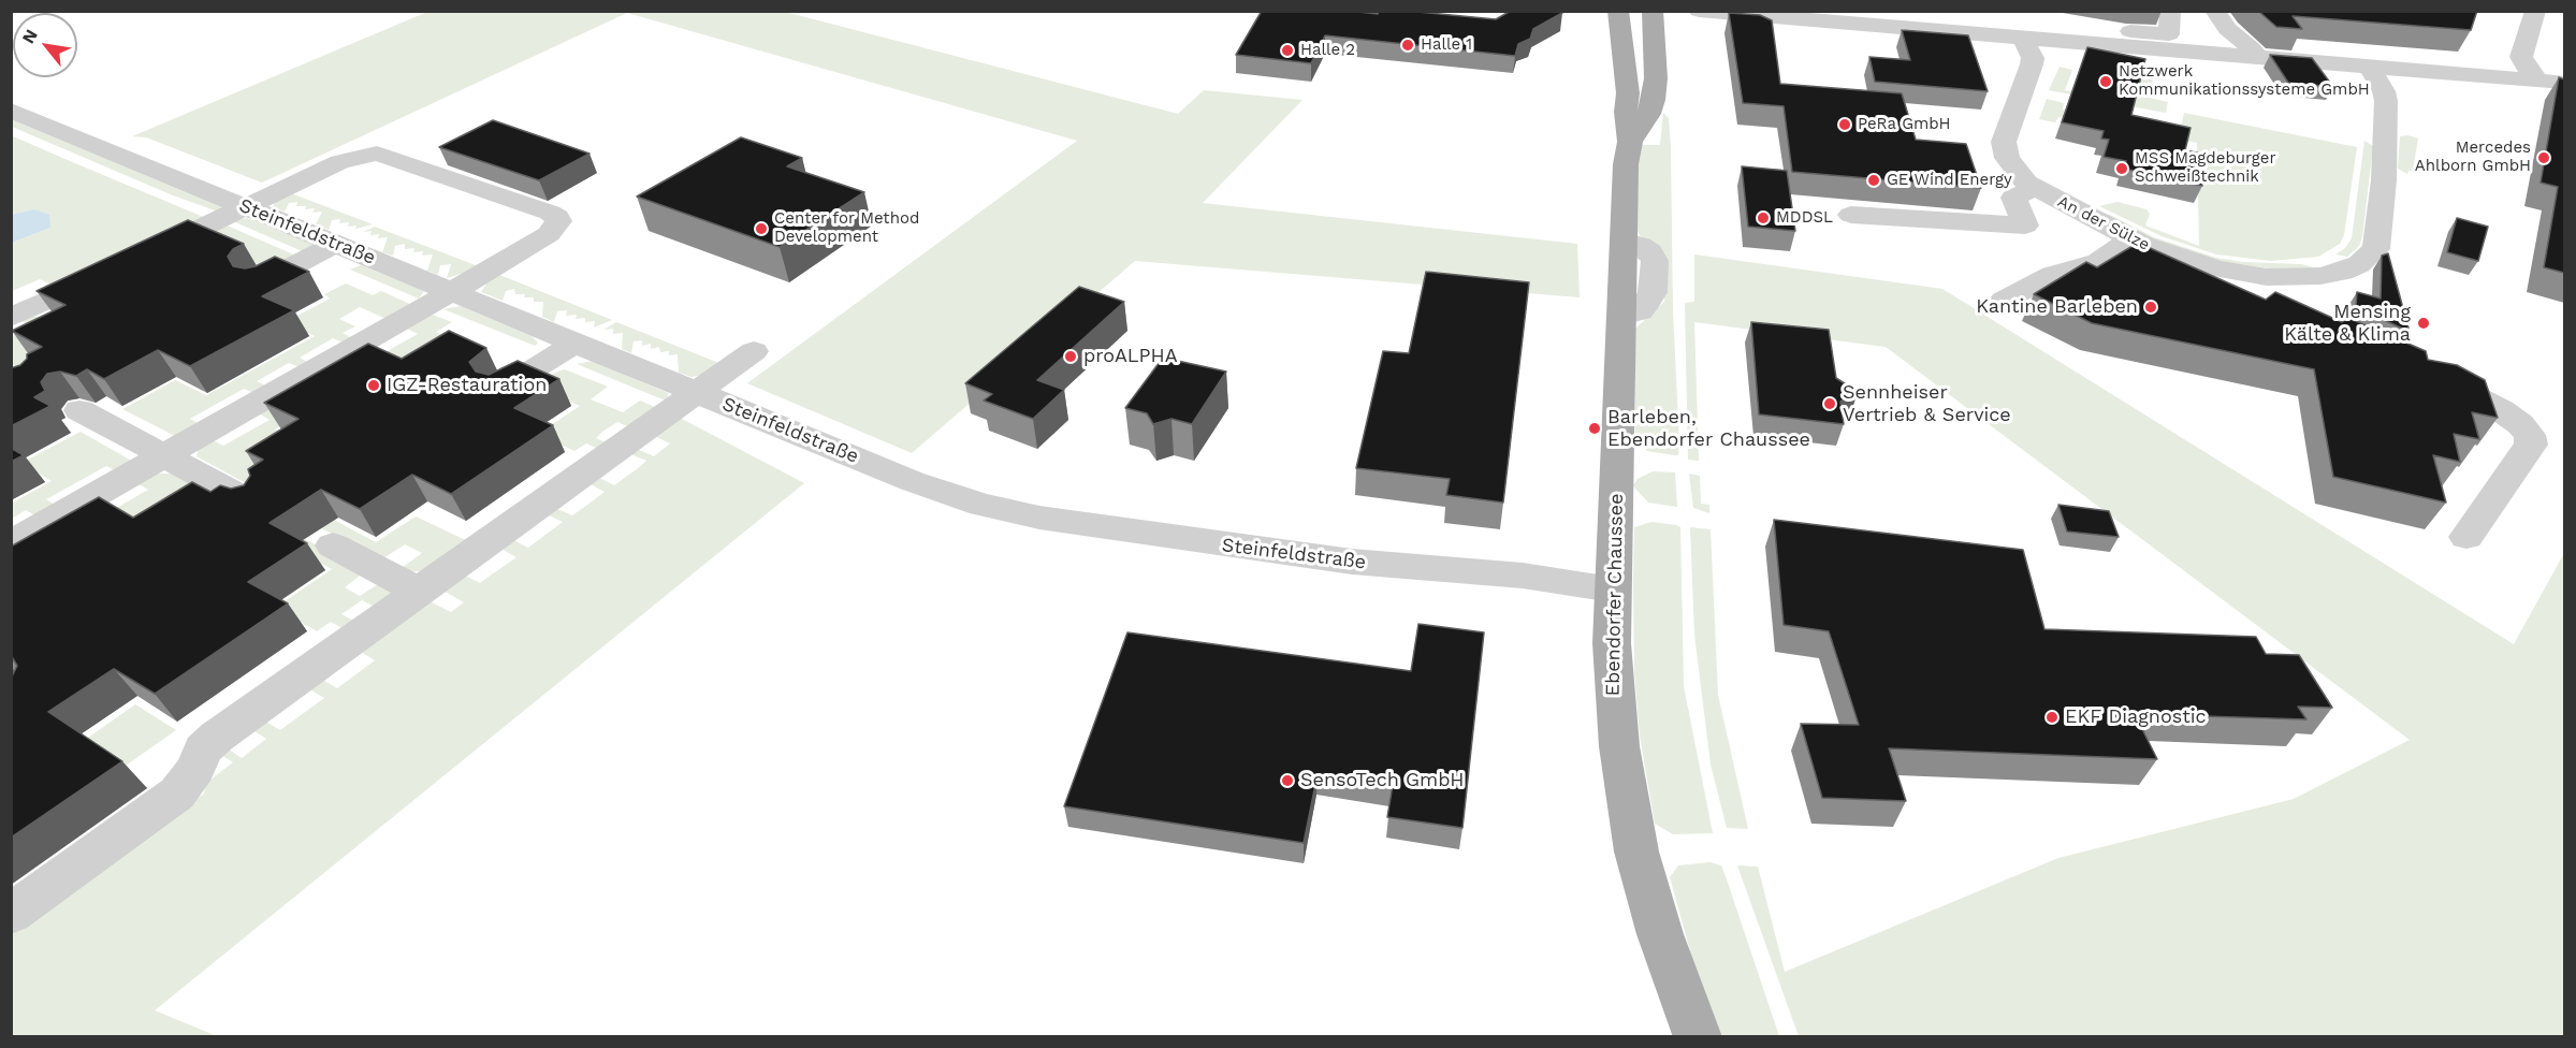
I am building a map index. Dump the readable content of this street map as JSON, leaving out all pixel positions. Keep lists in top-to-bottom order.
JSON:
{
  "streets": {
    "main road": ["Ebendorfer Chaussee"],
    "street": ["An der Sülze", "Steinfeldstraße"]
  },
  "crossings": [
    ["Steinfeldstraße", "Ebendorfer Chaussee"]
  ],
  "places": [
    "Halle 1",
    "Halle 2",
    "Netzwerk Kommunikationssysteme GmbH",
    "PeRa GmbH",
    "Mercedes Ahlborn GmbH",
    "MSS Magdeburger Schweißtechnik",
    "GE Wind Energy",
    "MDDSL",
    "Center for Method Development",
    "Kantine Barleben",
    "Mensing Kälte & Klima",
    "proALPHA",
    "IGZ-Restauration",
    "Sennheiser Vertrieb & Service",
    "Barleben, Ebendorfer Chaussee",
    "EKF Diagnostic",
    "SensoTech GmbH"
  ],
  "north": "top left"
}
